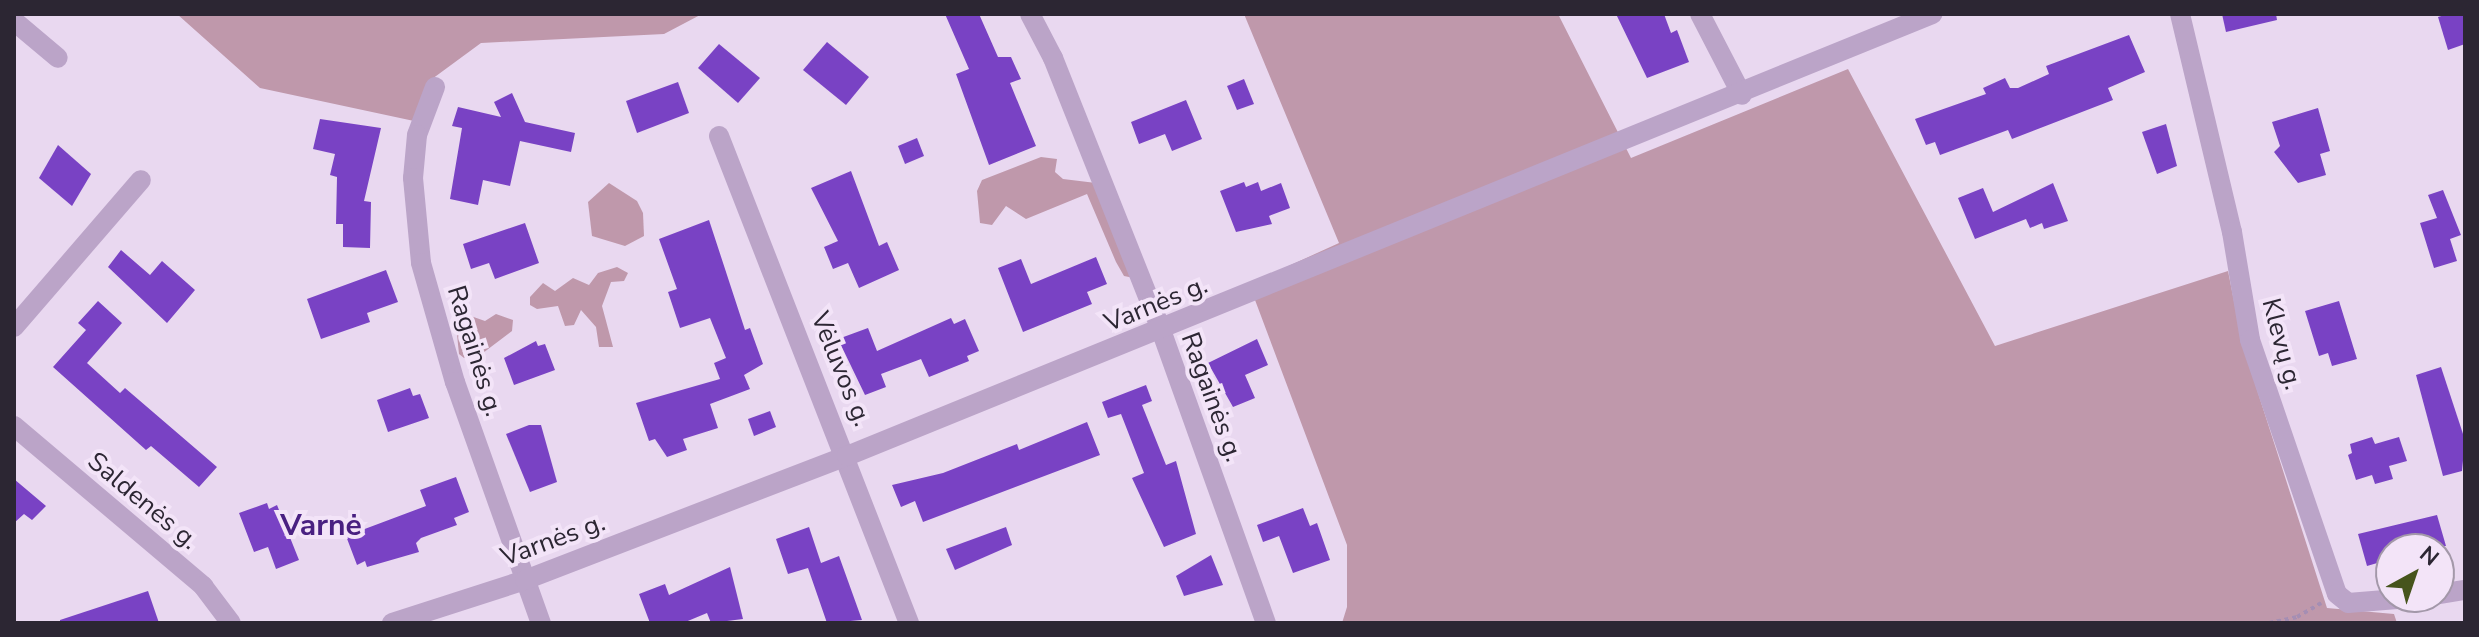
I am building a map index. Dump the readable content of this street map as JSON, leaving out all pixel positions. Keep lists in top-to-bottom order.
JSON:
{
  "streets": {
    "street": [
      "Varnės g.",
      "Klevų g.",
      "Ragainės g.",
      "Vėluvos g.",
      "Saldenės g."
    ]
  },
  "crossings": [
    ["Varnės g.", "Ragainės g."],
    ["Varnės g.", "Vėluvos g."]
  ],
  "districts": ["Varnė"],
  "north": "top right"
}
